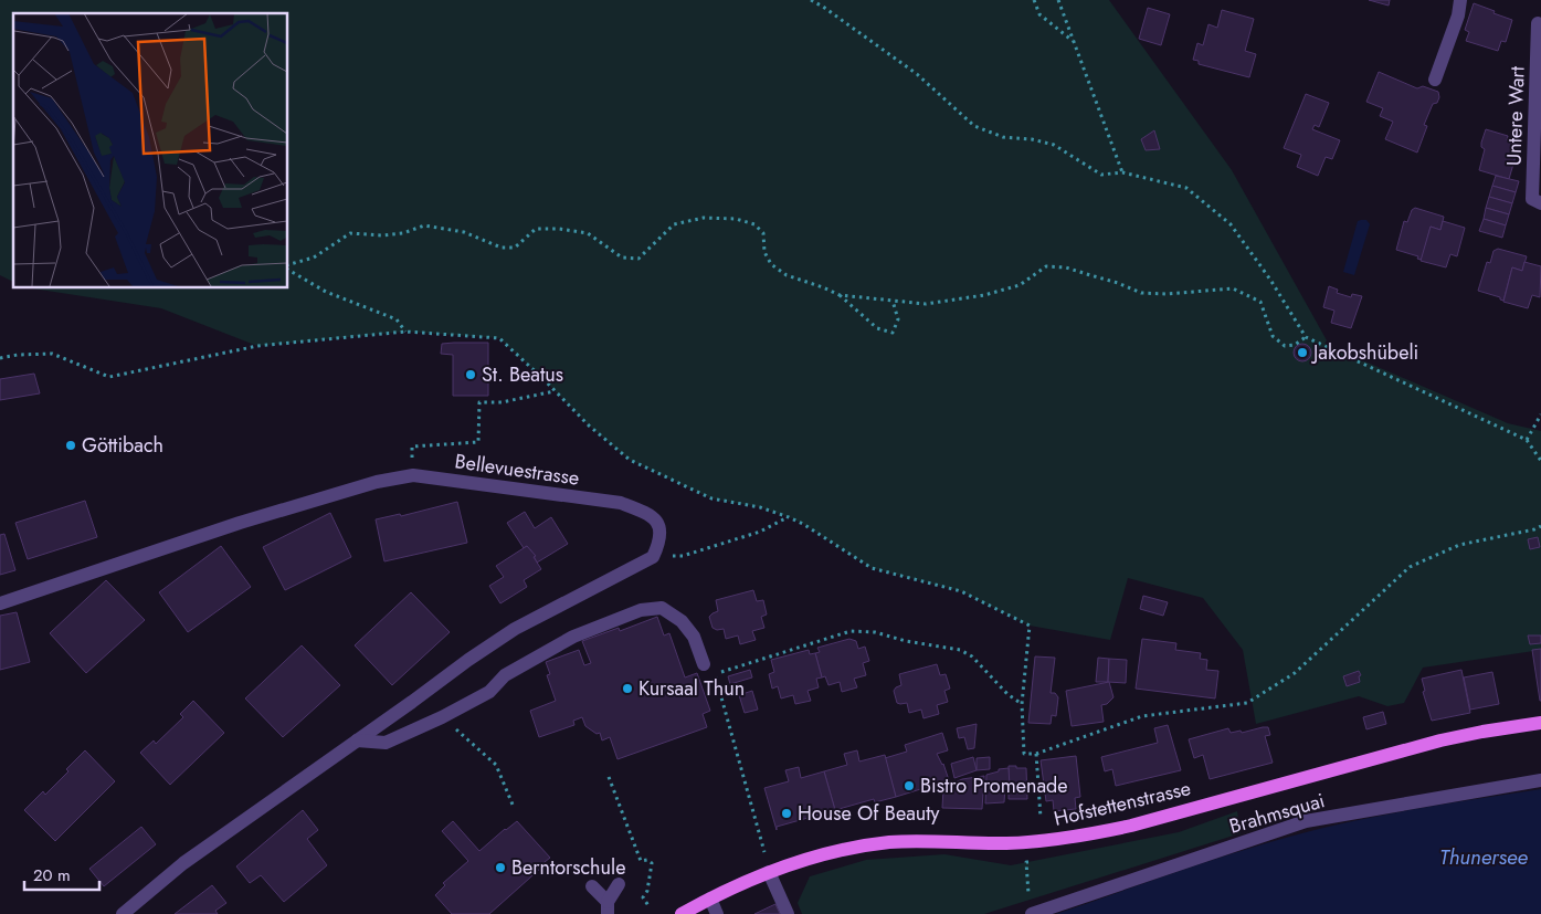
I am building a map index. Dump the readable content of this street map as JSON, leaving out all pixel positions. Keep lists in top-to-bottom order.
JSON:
{
  "streets": {
    "main road": ["Hofstettenstrasse"],
    "street": ["Untere Wart", "Bellevuestrasse", "Brahmsquai"]
  },
  "water": ["Thunersee"],
  "places": [
    "Jakobshübeli",
    "St. Beatus",
    "Göttibach",
    "Kursaal Thun",
    "Bistro Promenade",
    "House Of Beauty",
    "Berntorschule"
  ],
  "scale_bar": "20 m"
}
